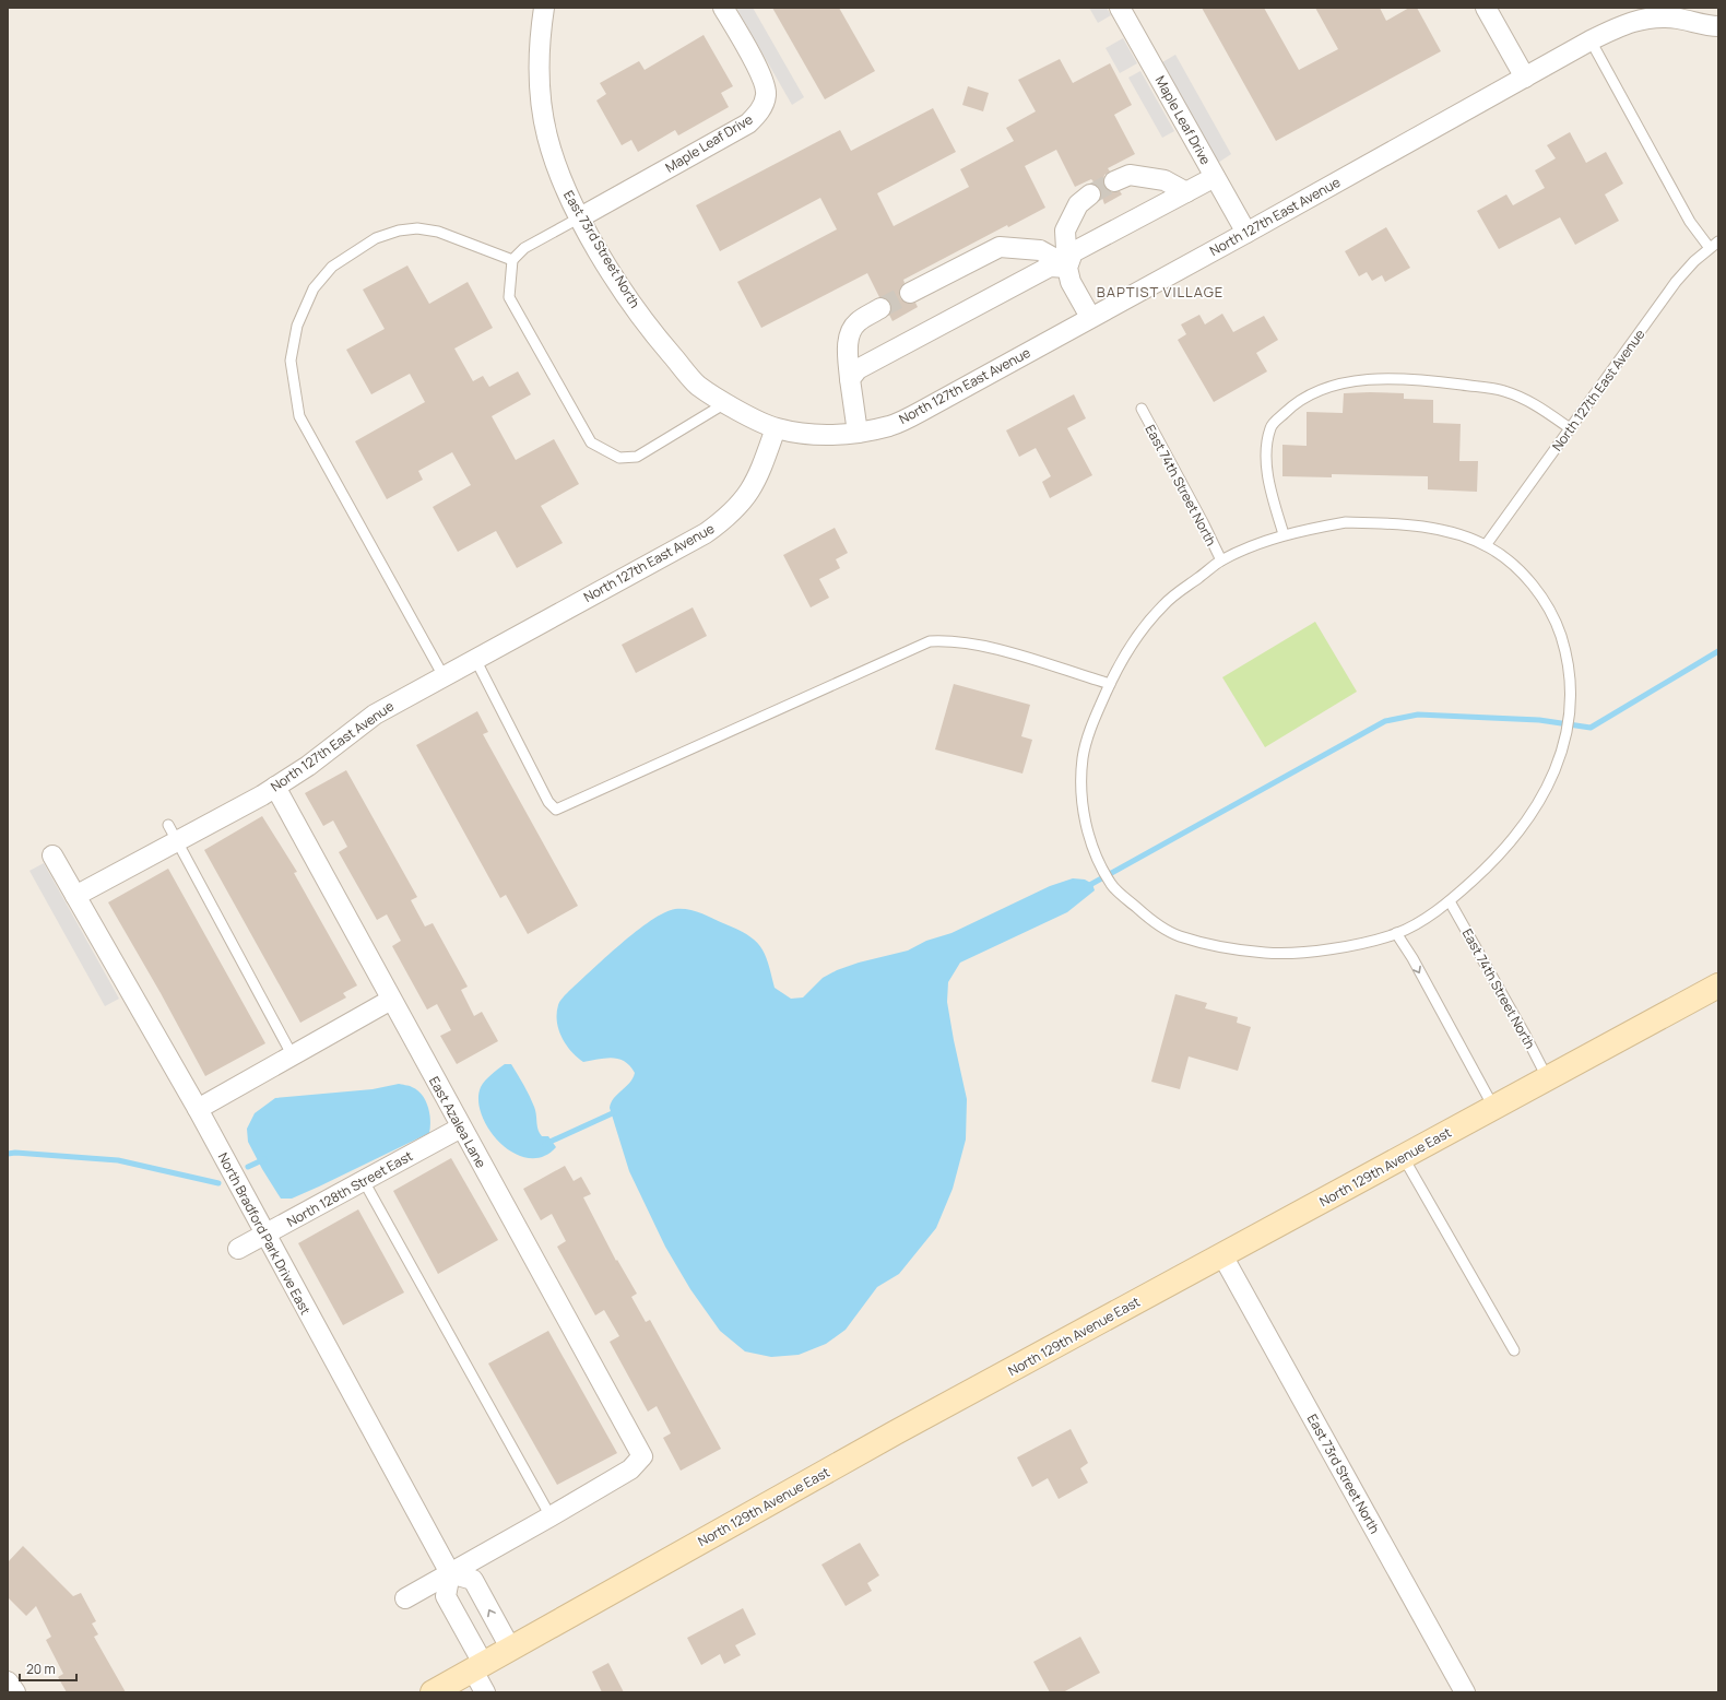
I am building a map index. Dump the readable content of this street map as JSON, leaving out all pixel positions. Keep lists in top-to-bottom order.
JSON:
{
  "streets": {
    "street": [
      "Maple Leaf Drive",
      "North 127th East Avenue",
      "East 73rd Street North",
      "East Azalea Lane",
      "North 129th Avenue East",
      "North 128th Street East",
      "North Bradford Park Drive East"
    ],
    "lane": ["East 74th Street North"]
  },
  "crossings": [
    ["Maple Leaf Drive", "North 127th East Avenue"],
    ["Maple Leaf Drive", "East 73rd Street North"],
    ["North 127th East Avenue", "East 73rd Street North"],
    ["North 127th East Avenue", "East 74th Street North"],
    ["North 127th East Avenue", "East Azalea Lane"],
    ["North 127th East Avenue", "North Bradford Park Drive East"],
    ["East 73rd Street North", "North 129th Avenue East"],
    ["East 74th Street North", "North 129th Avenue East"],
    ["East Azalea Lane", "North 128th Street East"],
    ["North 128th Street East", "North Bradford Park Drive East"]
  ],
  "districts": ["BAPTIST VILLAGE"],
  "scale_bar": "20 m"
}
